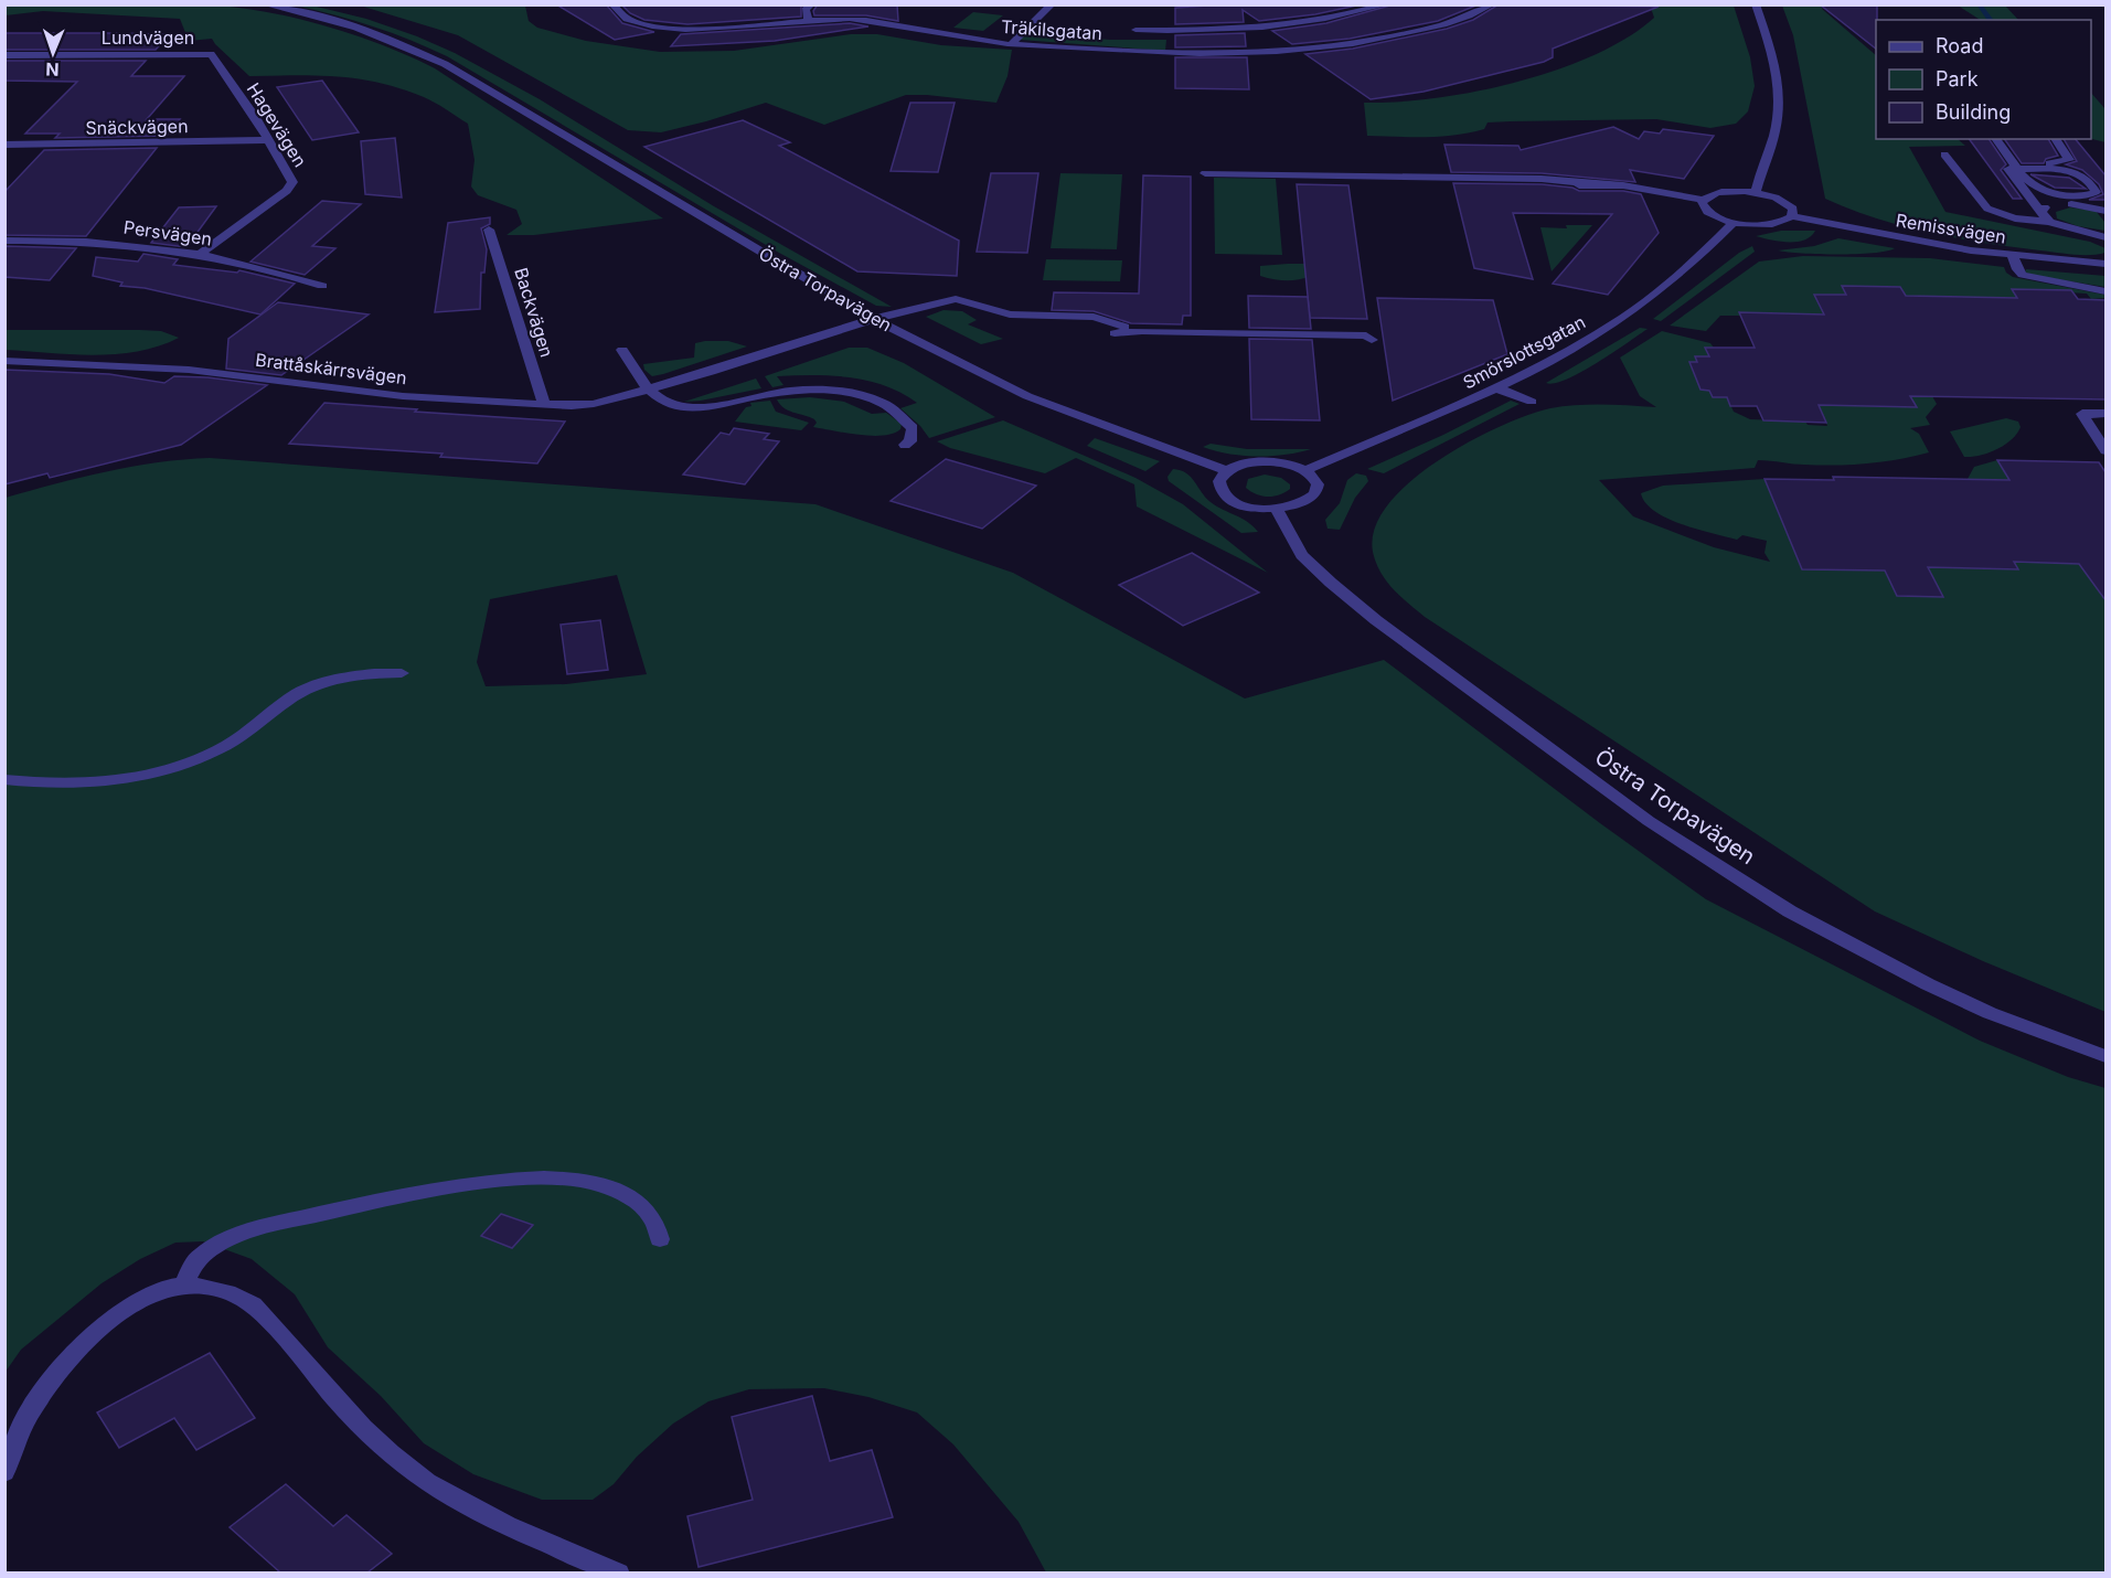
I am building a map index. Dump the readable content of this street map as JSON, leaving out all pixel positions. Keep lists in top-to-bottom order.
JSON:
{
  "streets": {
    "street": [
      "Träkilsgatan",
      "Lundvägen",
      "Hagevägen",
      "Snäckvägen",
      "Remissvägen",
      "Persvägen",
      "Östra Torpavägen",
      "Backvägen",
      "Smörslottsgatan",
      "Brattåskärrsvägen"
    ]
  },
  "crossings": [
    ["Lundvägen", "Hagevägen"],
    ["Hagevägen", "Snäckvägen"],
    ["Hagevägen", "Persvägen"],
    ["Östra Torpavägen", "Brattåskärrsvägen"],
    ["Backvägen", "Brattåskärrsvägen"]
  ],
  "legend": ["Road", "Park", "Building"],
  "north": "bottom"
}
